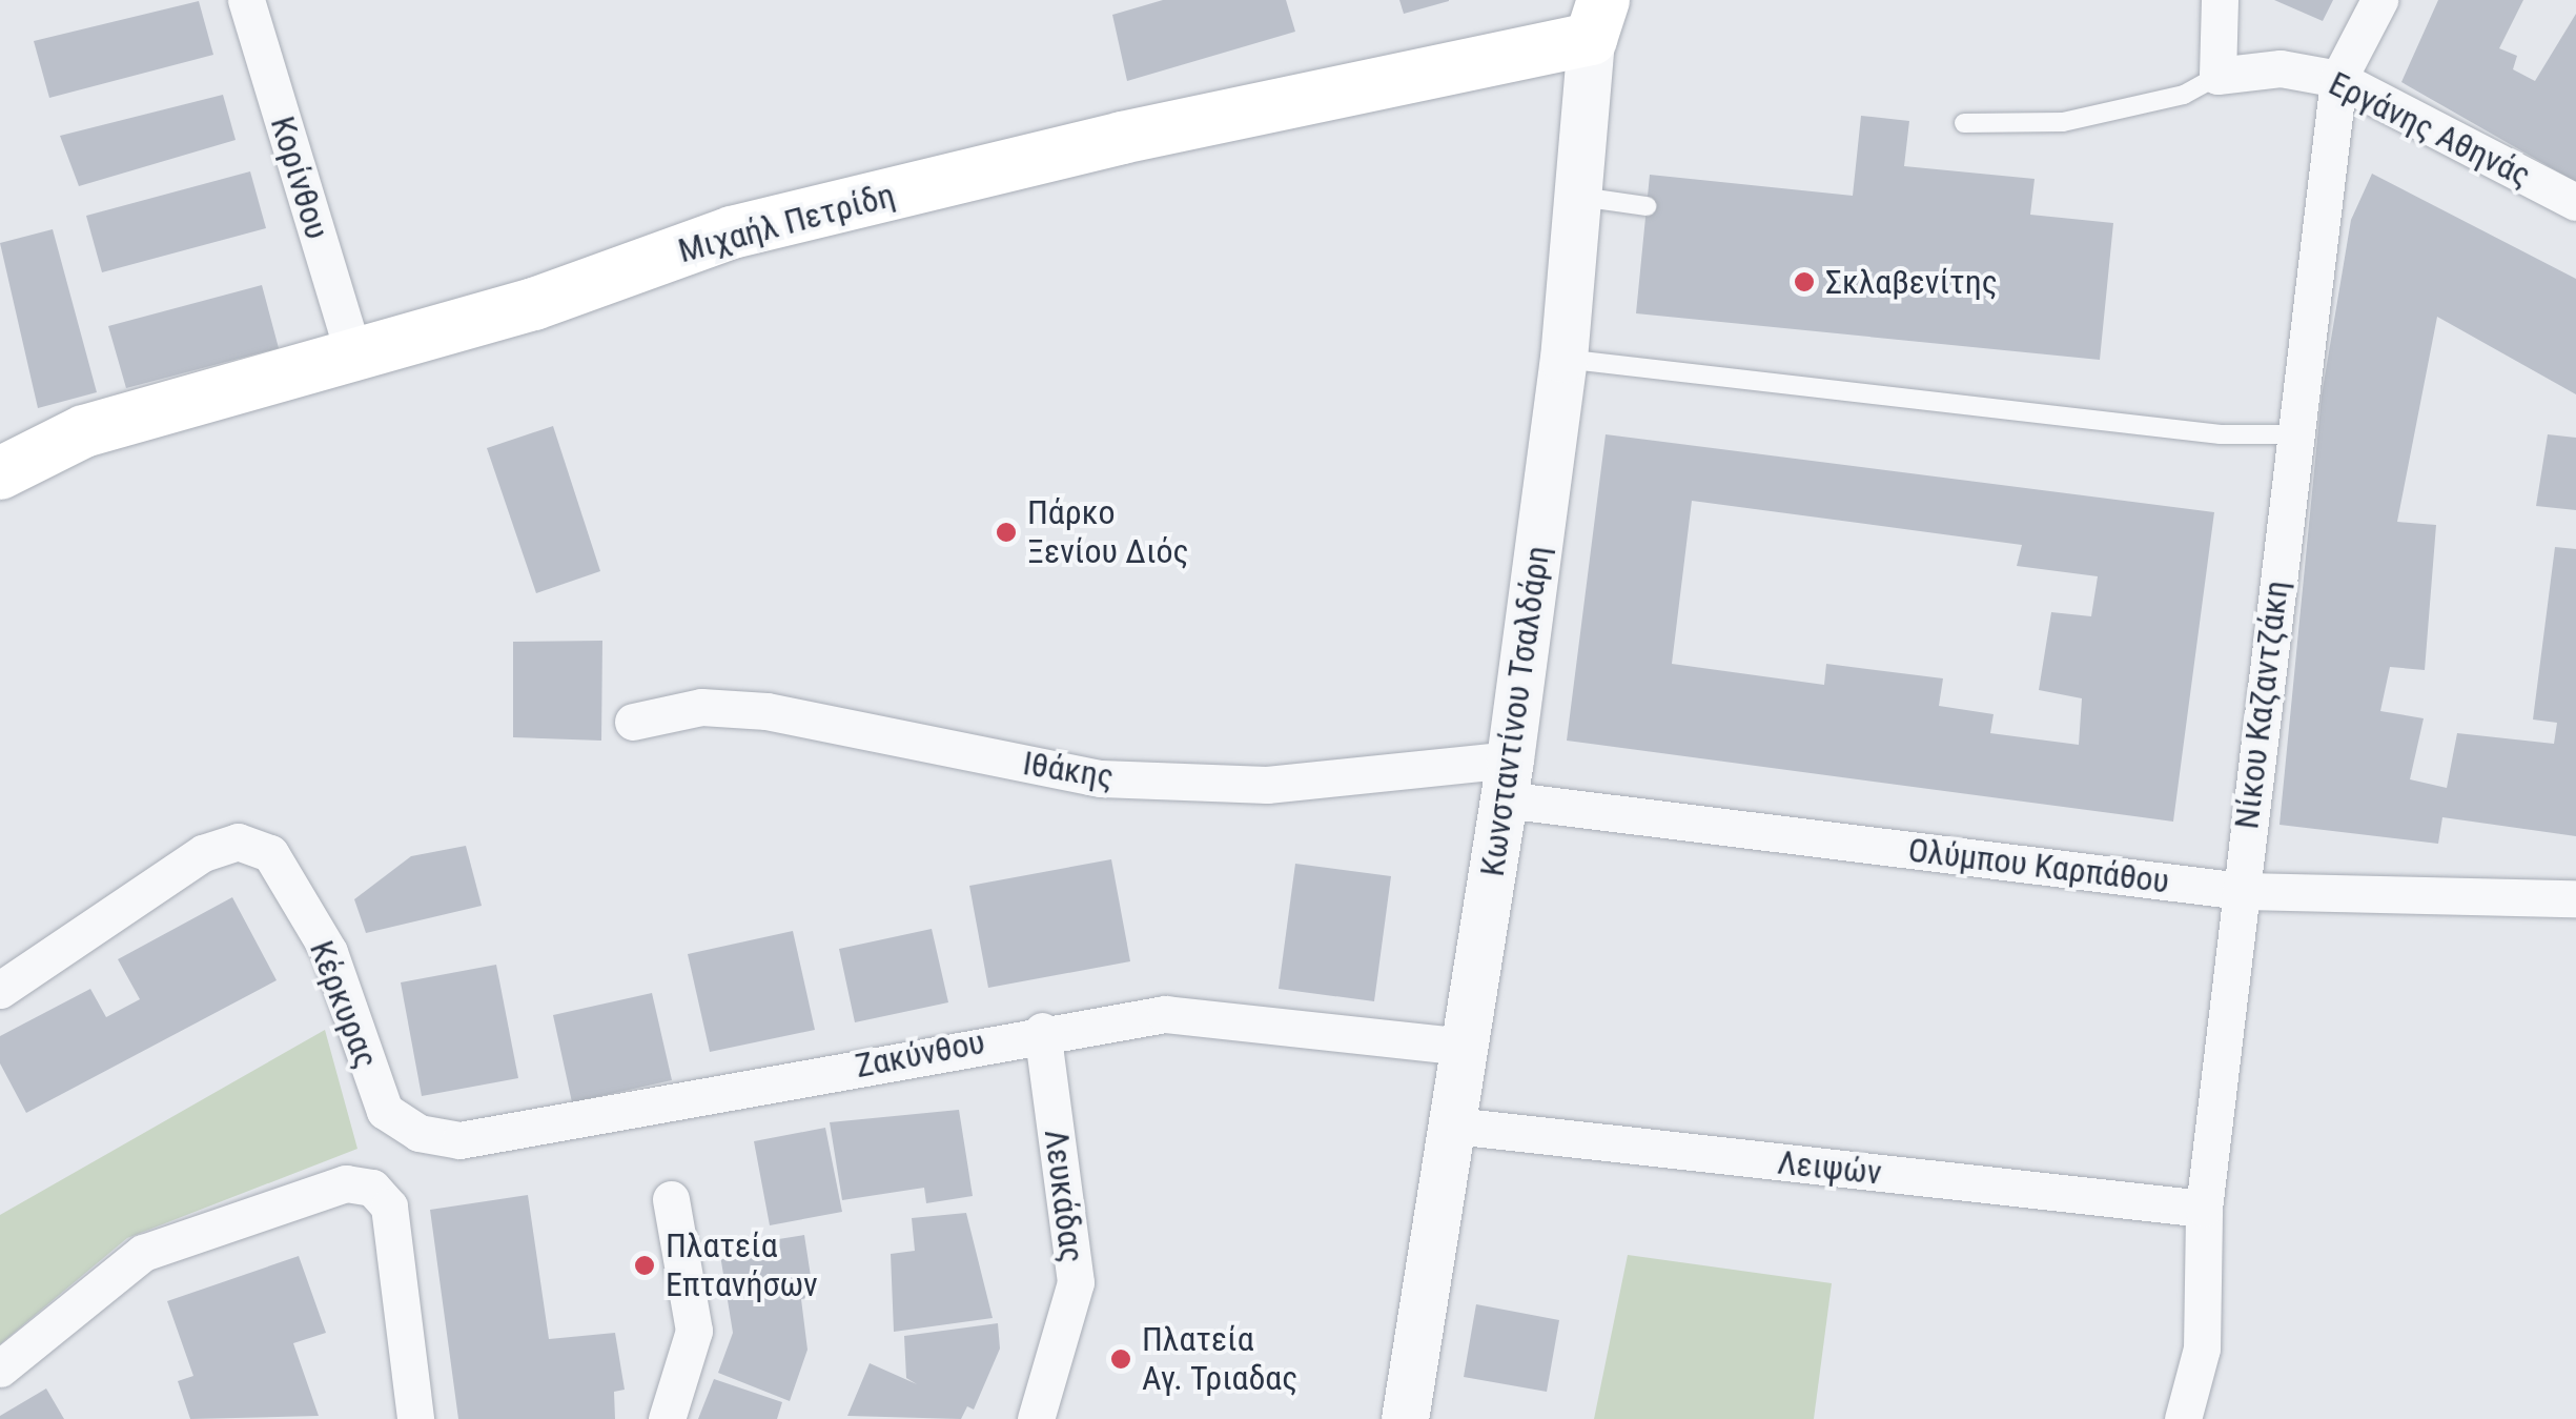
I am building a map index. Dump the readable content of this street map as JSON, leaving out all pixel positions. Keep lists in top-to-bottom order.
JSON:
{
  "streets": {
    "main road": ["Μιχαήλ Πετρίδη"],
    "street": [
      "Εργάνης Αθηνάς",
      "Κορίνθου",
      "Νίκου Καζαντζάκη",
      "Κωνσταντίνου Τσαλδάρη",
      "Ιθάκης",
      "Ολύμπου Καρπάθου",
      "Κέρκυρας",
      "Ζακύνθου",
      "Λειψών",
      "Λευκάδας"
    ]
  },
  "crossings": [
    ["Εργάνης Αθηνάς", "Νίκου Καζαντζάκη"],
    ["Κορίνθου", "Μιχαήλ Πετρίδη"],
    ["Μιχαήλ Πετρίδη", "Κωνσταντίνου Τσαλδάρη"],
    ["Νίκου Καζαντζάκη", "Ολύμπου Καρπάθου"],
    ["Νίκου Καζαντζάκη", "Λειψών"],
    ["Κωνσταντίνου Τσαλδάρη", "Ιθάκης"],
    ["Κωνσταντίνου Τσαλδάρη", "Ολύμπου Καρπάθου"],
    ["Κωνσταντίνου Τσαλδάρη", "Ζακύνθου"],
    ["Κωνσταντίνου Τσαλδάρη", "Λειψών"],
    ["Ιθάκης", "Ολύμπου Καρπάθου"],
    ["Κέρκυρας", "Ζακύνθου"],
    ["Ζακύνθου", "Λευκάδας"]
  ],
  "places": [
    "Σκλαβενίτης",
    "Πάρκο Ξενίου Διός",
    "Πλατεία Επτανήσων",
    "Πλατεία Αγ. Τριαδας"
  ]
}
